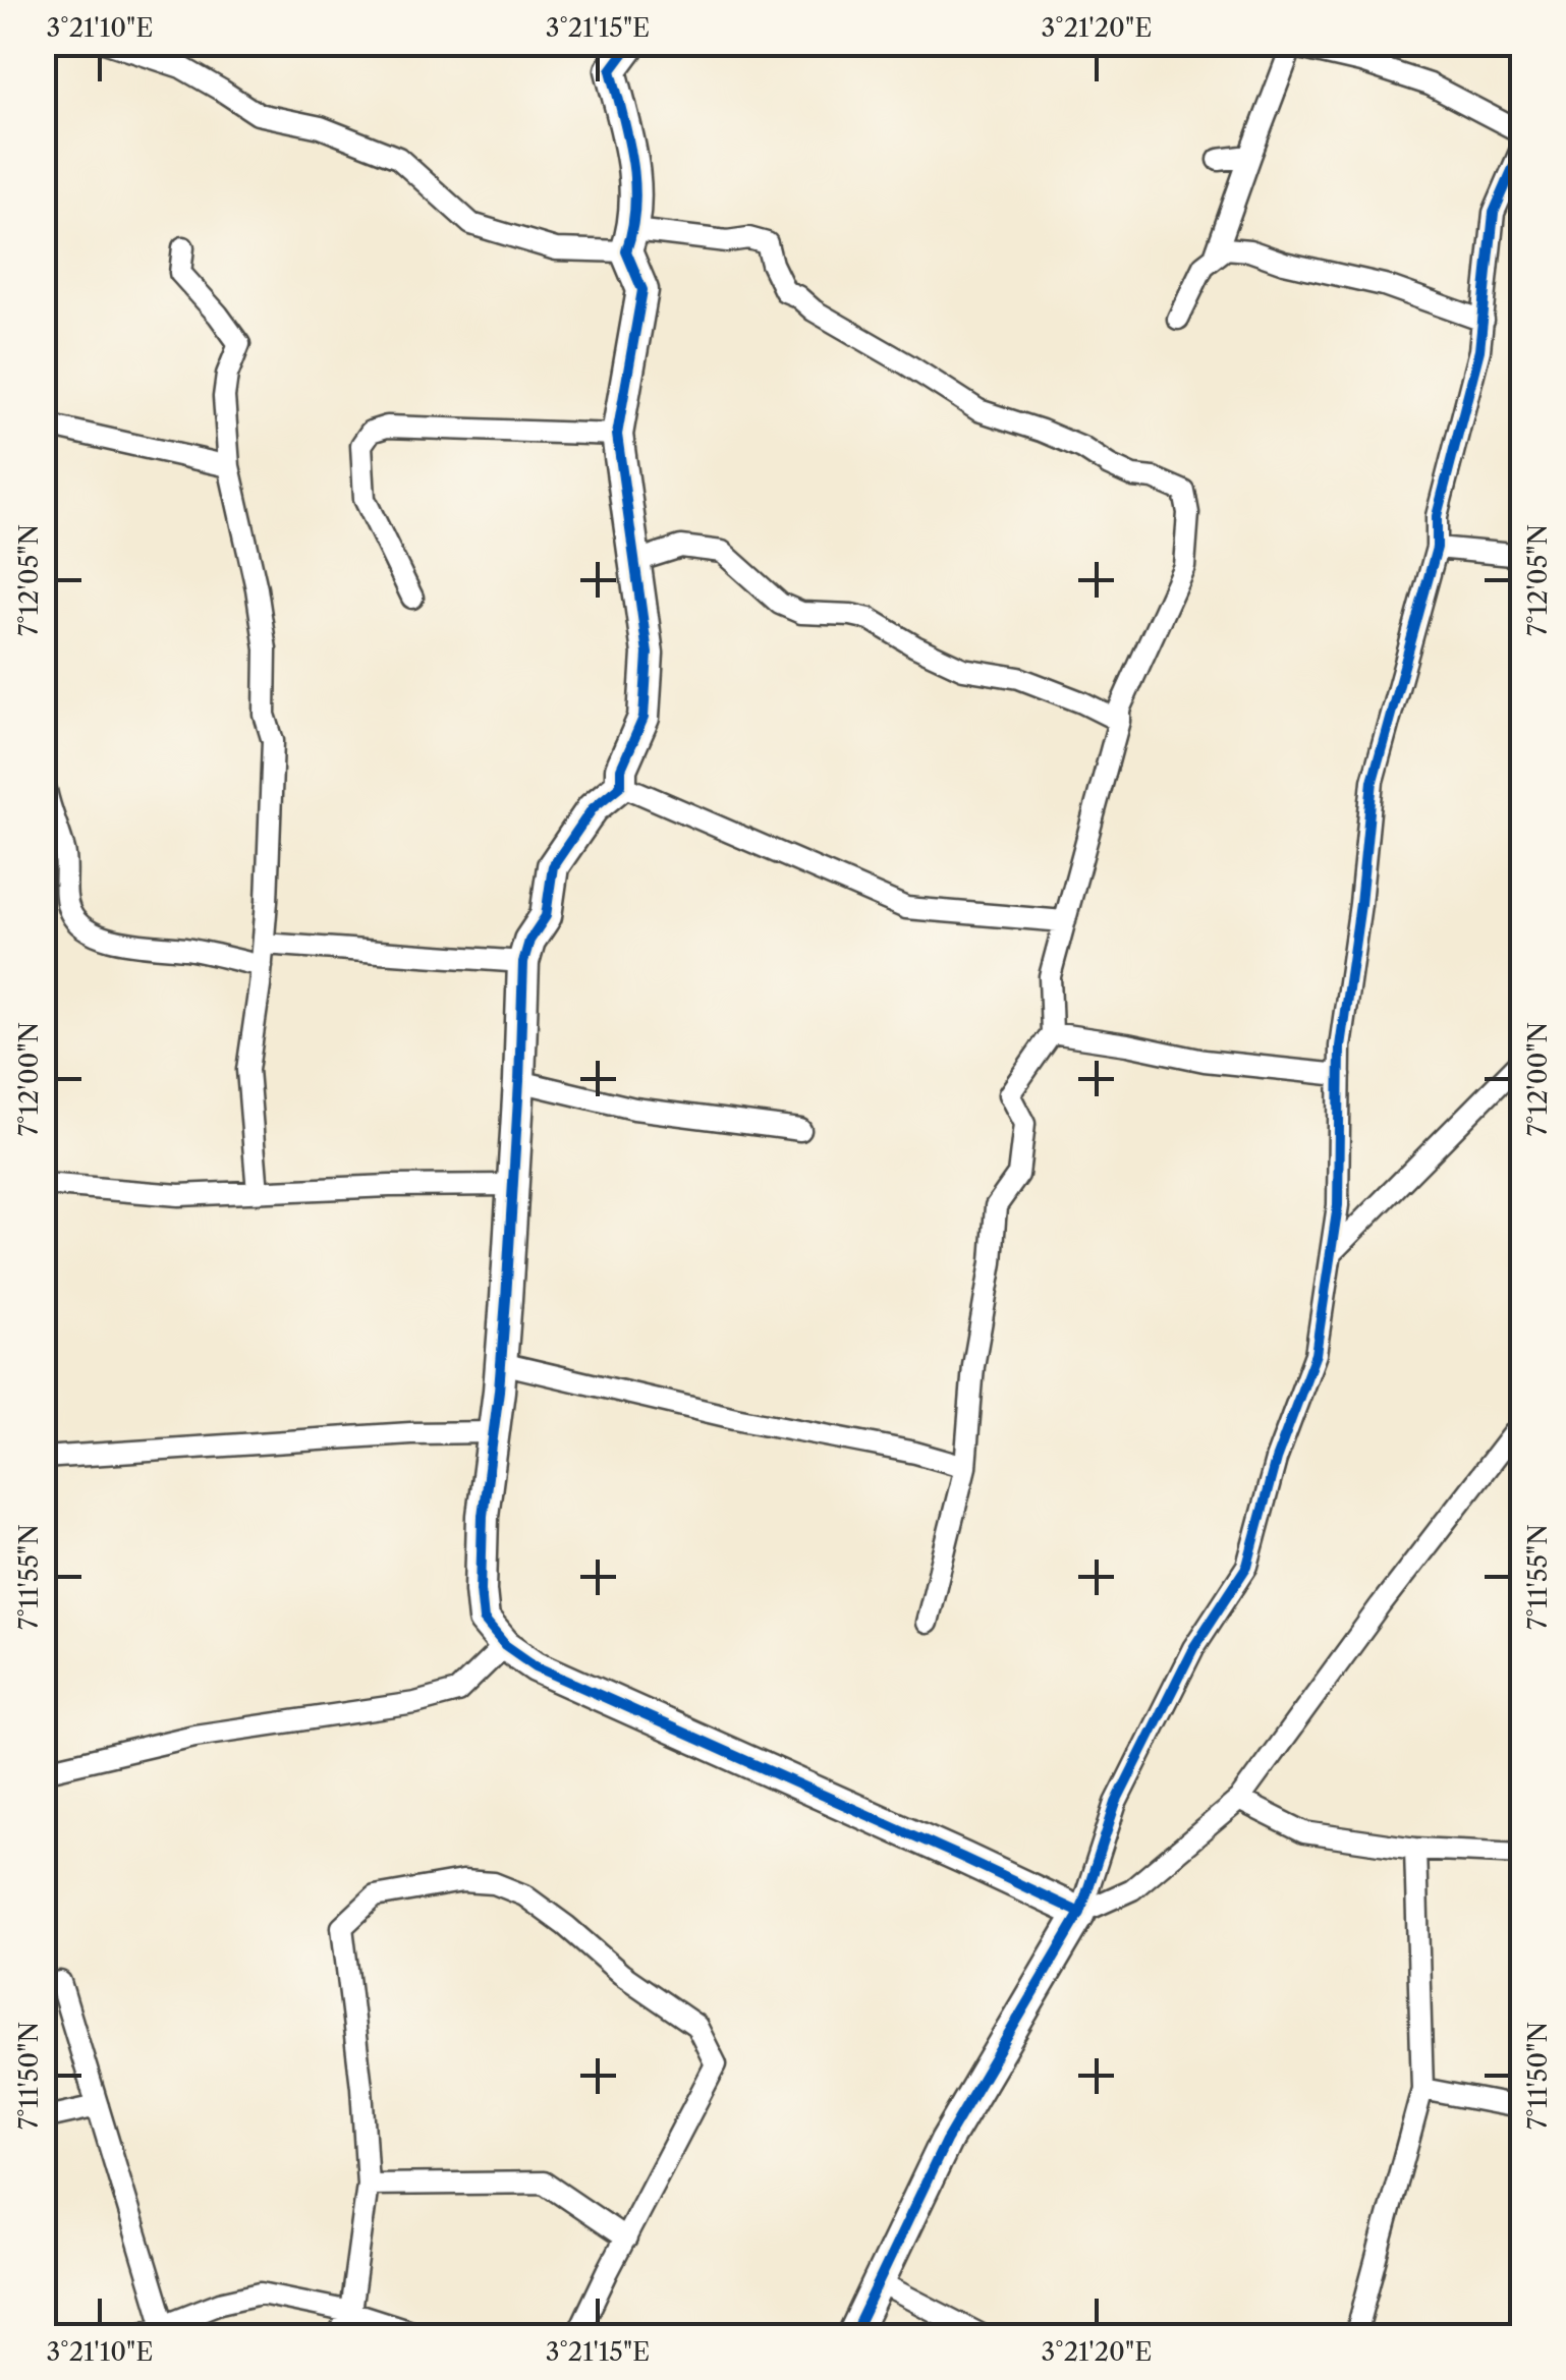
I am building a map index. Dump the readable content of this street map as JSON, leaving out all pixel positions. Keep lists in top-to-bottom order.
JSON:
{
  "coordinates": [
    "3°21'10\"E",
    "3°21'15\"E",
    "3°21'20\"E",
    "7°12'05\"N",
    "7°12'00\"N",
    "7°11'55\"N",
    "7°11'50\"N"
  ]
}
